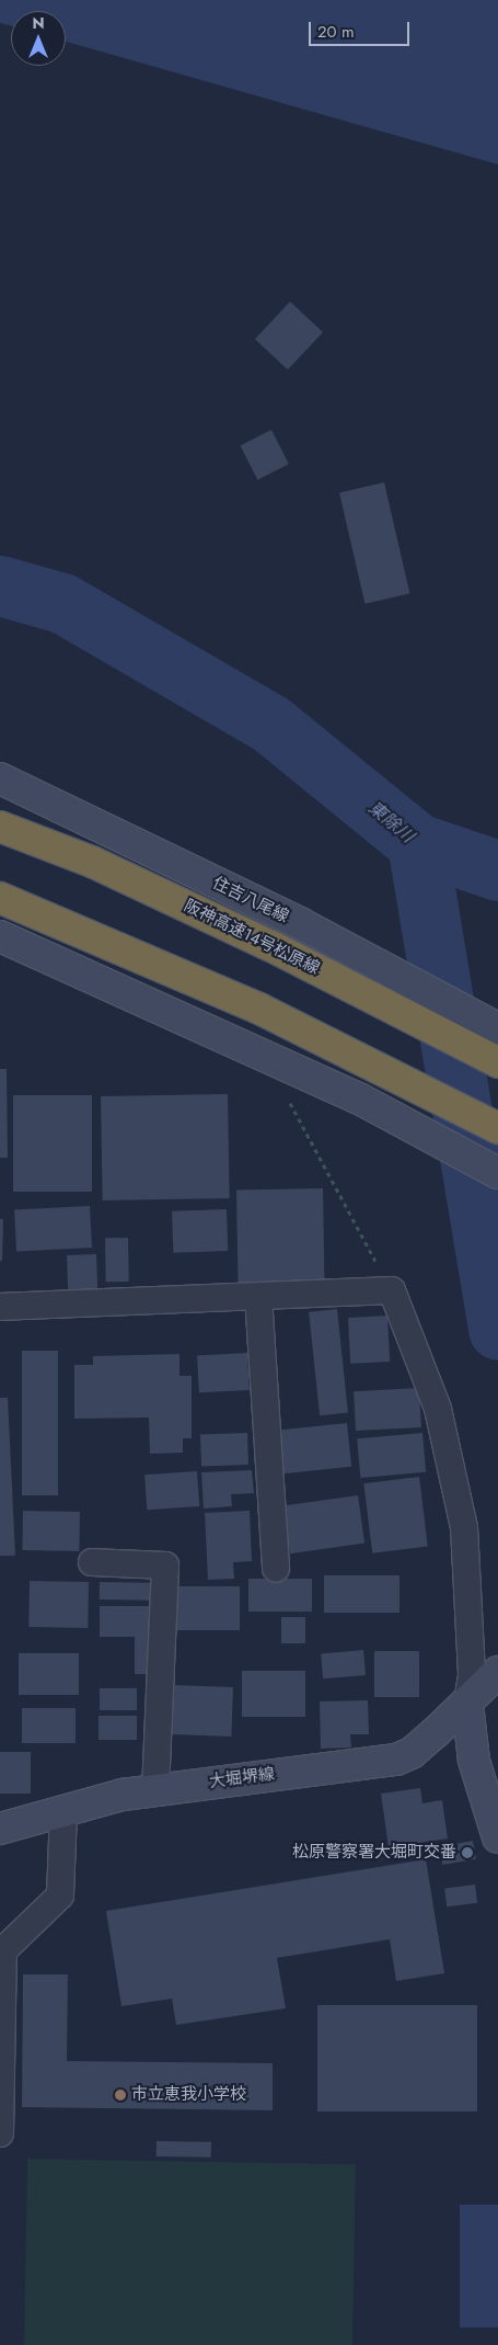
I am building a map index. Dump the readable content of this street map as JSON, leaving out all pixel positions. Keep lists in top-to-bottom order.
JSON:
{
  "streets": {
    "highway": ["阪神高速14号松原線"],
    "main road": ["住吉八尾線", "大堀堺線"]
  },
  "water": ["東除川"],
  "places": ["松原警察署大堀町交番", "市立恵我小学校"],
  "scale_bar": "20 m",
  "north": "top"
}
